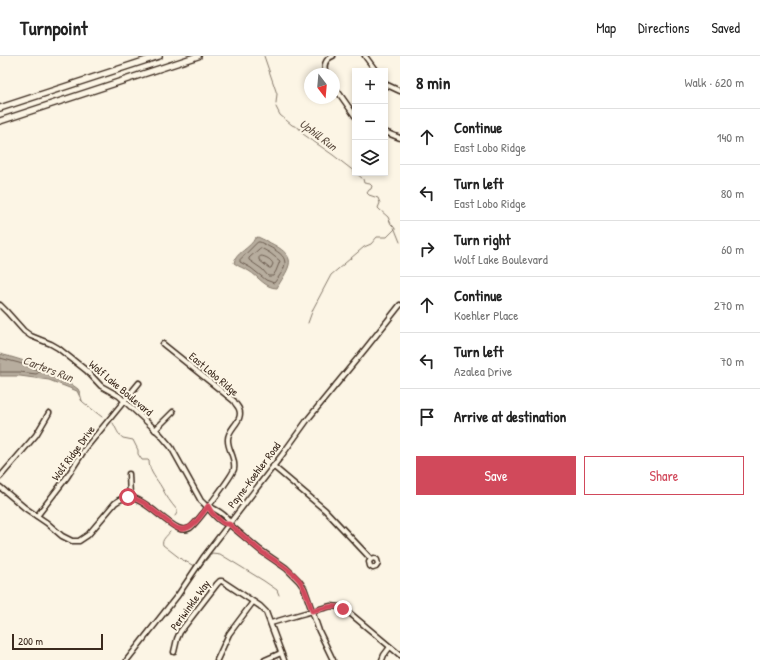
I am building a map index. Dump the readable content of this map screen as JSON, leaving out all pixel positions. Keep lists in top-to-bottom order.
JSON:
{
  "streets": {
    "street": [
      "East Lobo Ridge",
      "Wolf Lake Boulevard",
      "Wolf Ridge Drive",
      "Payne-Koehler Road",
      "Periwinkle Way"
    ]
  },
  "crossings": [
    ["East Lobo Ridge", "Wolf Lake Boulevard"],
    ["Wolf Lake Boulevard", "Wolf Ridge Drive"],
    ["Wolf Lake Boulevard", "Payne-Koehler Road"]
  ],
  "water": ["Uphill Run", "Carters Run"],
  "scale_bar": "200 m",
  "north": "bottom",
  "page": {
    "header": "Turnpoint",
    "nav": ["Map", "Directions", "Saved"],
    "heading": ["8 min", "Walk · 620 m"],
    "map_buttons": ["+", "−"],
    "list": [
      ["Continue", "East Lobo Ridge", "140 m"],
      ["Turn left", "East Lobo Ridge", "80 m"],
      ["Turn right", "Wolf Lake Boulevard", "60 m"],
      ["Continue", "Koehler Place", "270 m"],
      ["Turn left", "Azalea Drive", "70 m"],
      "Arrive at destination"
    ],
    "buttons": ["Save", "Share"],
    "scale": "200 m"
  }
}
